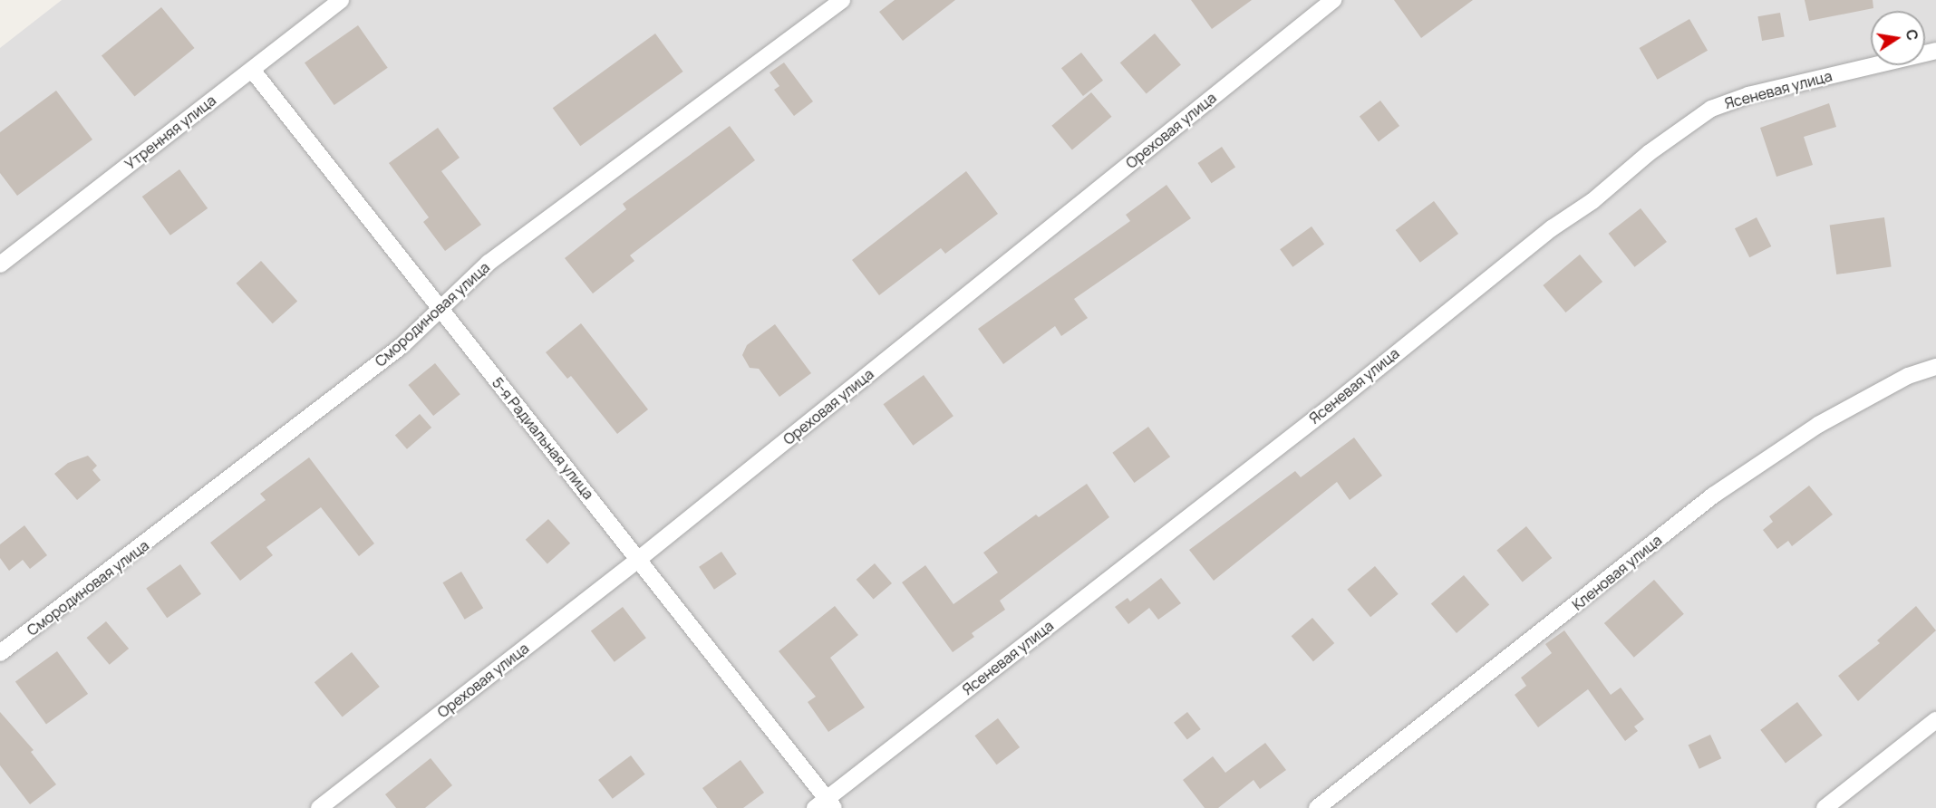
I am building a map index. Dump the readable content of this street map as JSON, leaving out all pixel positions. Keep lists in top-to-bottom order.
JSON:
{
  "streets": {
    "street": [
      "Ясеневая улица",
      "Ореховая улица",
      "Утренняя улица",
      "Смородиновая улица",
      "5-я Радиальная улица",
      "Кленовая улица"
    ]
  },
  "crossings": [
    ["Ясеневая улица", "5-я Радиальная улица"],
    ["Ореховая улица", "5-я Радиальная улица"],
    ["Утренняя улица", "5-я Радиальная улица"],
    ["Смородиновая улица", "5-я Радиальная улица"]
  ],
  "north": "right"
}
